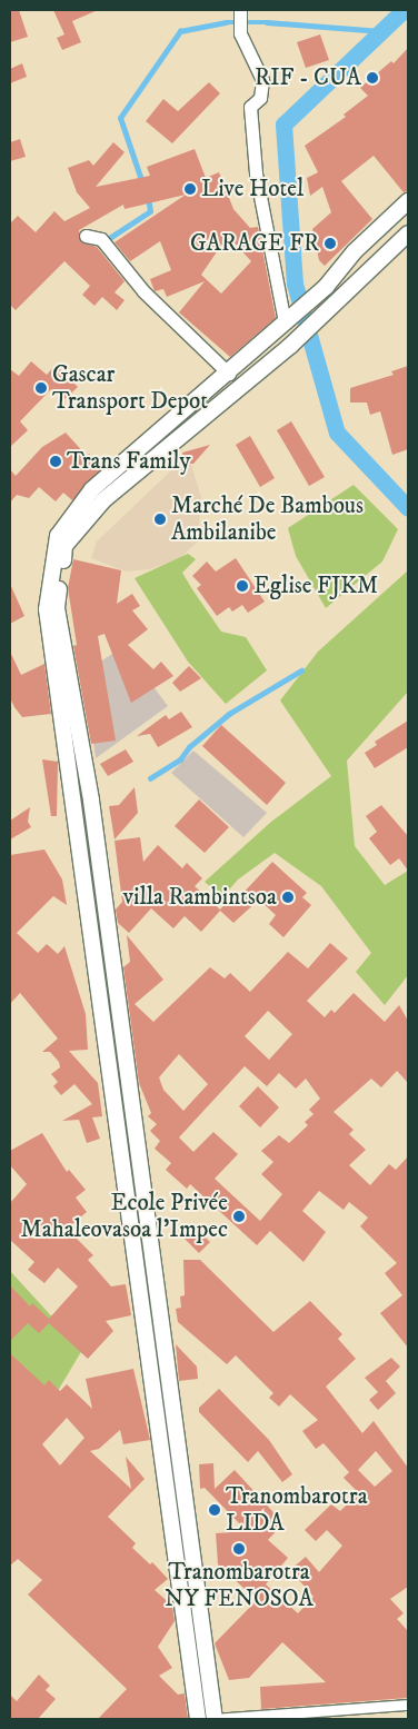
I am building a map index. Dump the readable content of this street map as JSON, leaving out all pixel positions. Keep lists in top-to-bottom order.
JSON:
{
  "places": [
    "RIF - CUA",
    "Live Hotel",
    "GARAGE FR",
    "Gascar Transport Depot",
    "Trans Family",
    "Marché De Bambous Ambilanibe",
    "Eglise FJKM",
    "villa Rambintsoa",
    "Ecole Privée Mahaleovasoa l'Impec",
    "Tranombarotra LIDA",
    "Tranombarotra NY FENOSOA"
  ]
}
